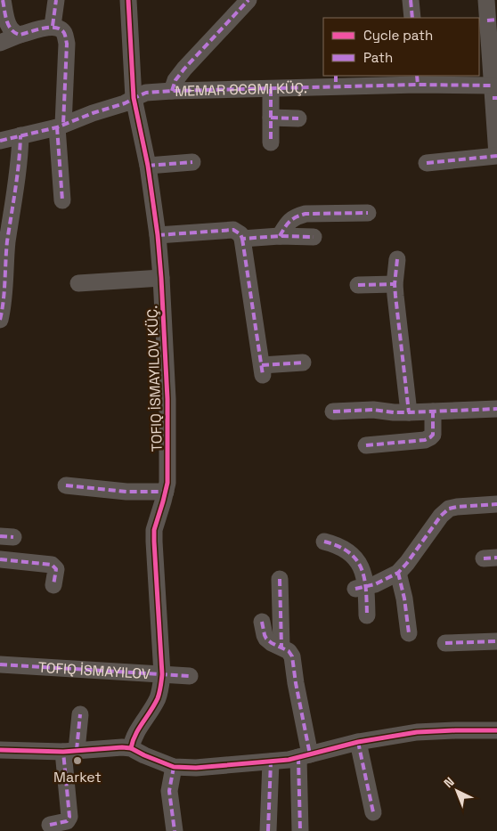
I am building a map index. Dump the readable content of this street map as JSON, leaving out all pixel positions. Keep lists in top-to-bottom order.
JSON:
{
  "streets": {
    "street": ["MEMAR ƏCƏMI KÜÇ."],
    "cycle path": ["TOFIQ İSMAYILOV KÜÇ."]
  },
  "places": ["Market"],
  "legend": ["Cycle path", "Path"],
  "north": "top left"
}
